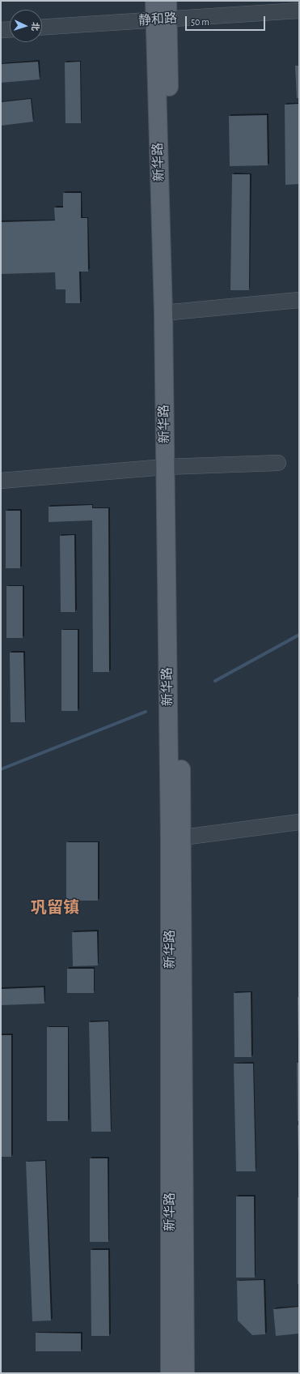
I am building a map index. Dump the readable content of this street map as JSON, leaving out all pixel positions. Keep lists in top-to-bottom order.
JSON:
{
  "streets": {
    "main road": ["新华路"],
    "street": ["静和路"]
  },
  "crossings": [
    ["静和路", "新华路"]
  ],
  "districts": ["巩留镇"],
  "scale_bar": "50 m",
  "north": "right"
}
